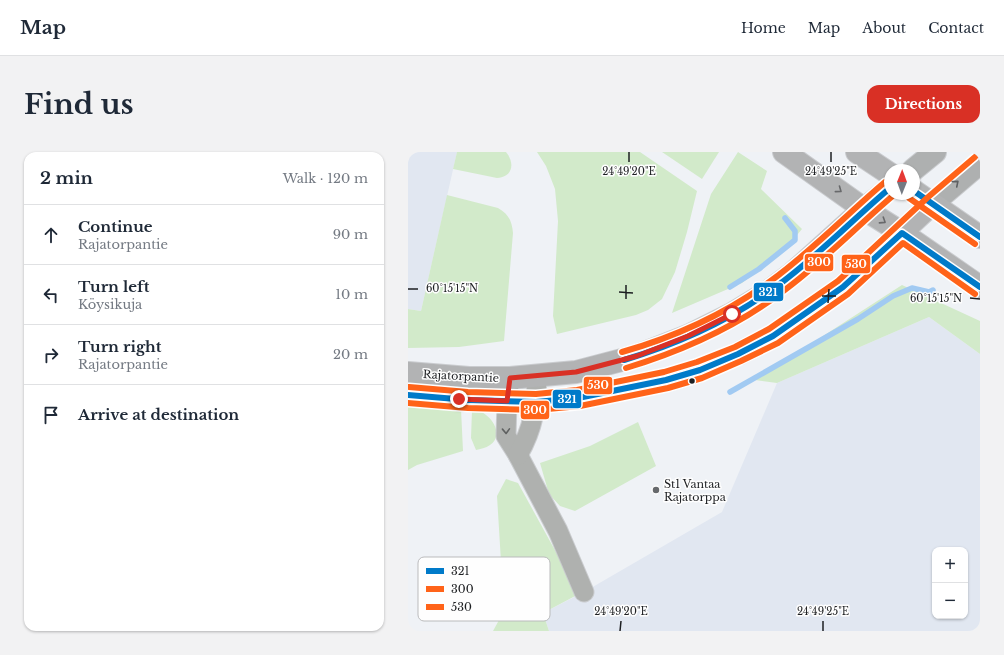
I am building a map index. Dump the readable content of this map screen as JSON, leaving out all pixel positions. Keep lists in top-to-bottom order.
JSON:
{
  "streets": {
    "main road": ["Rajatorpantie"]
  },
  "places": ["St1 Vantaa Rajatorppa"],
  "lines": ["transit line 530", "transit line 321", "transit line 300"],
  "legend": ["321", "300", "530"],
  "north": "top",
  "page": {
    "header": "Map",
    "nav": [
      "Home",
      "Map",
      "About",
      "Contact"
    ],
    "buttons": "Directions",
    "title": "Find us",
    "heading": ["2 min", "Walk · 120 m"],
    "list": [
      ["Continue", "Rajatorpantie", "90 m"],
      ["Turn left", "Köysikuja", "10 m"],
      ["Turn right", "Rajatorpantie", "20 m"],
      "Arrive at destination"
    ],
    "map_buttons": ["+", "−"]
  },
  "coordinates": ["24°49'20\"E", "24°49'25\"E", "60°15'15\"N"]
}
